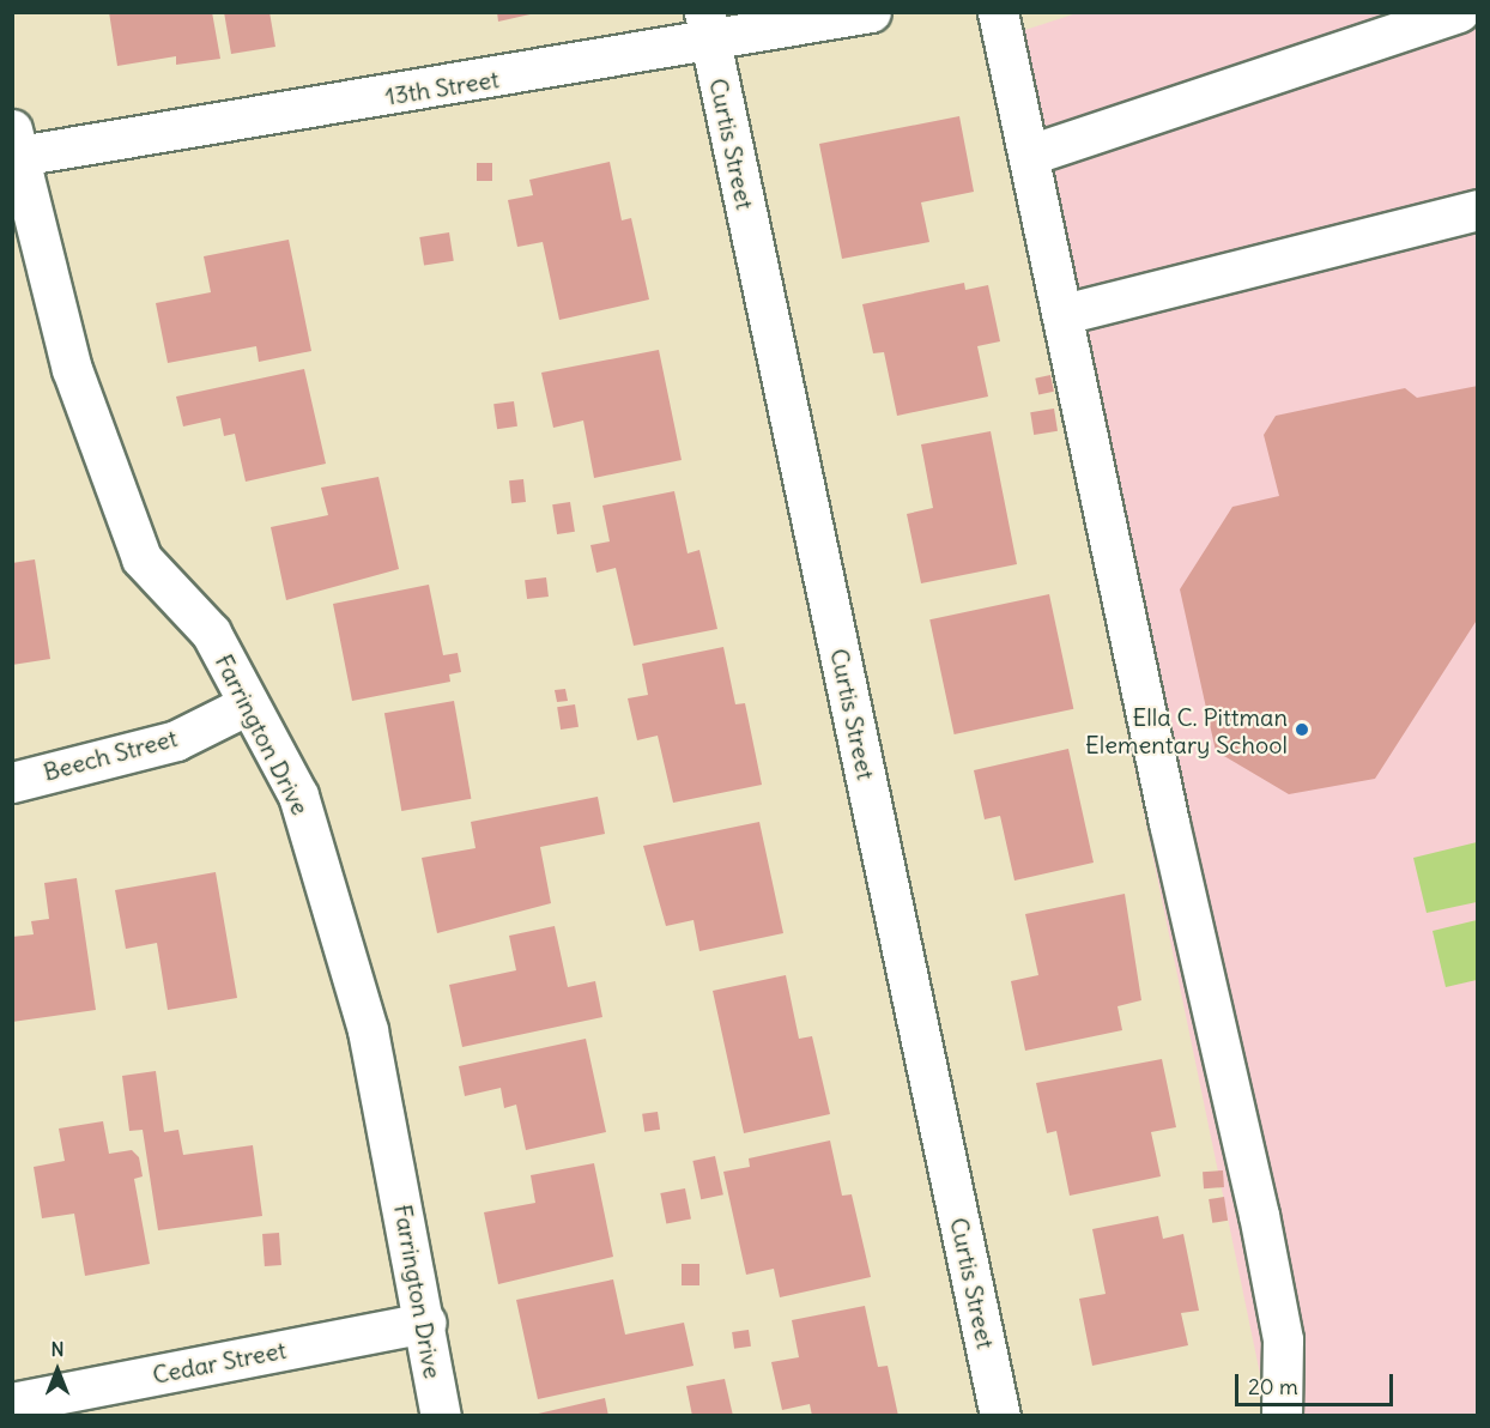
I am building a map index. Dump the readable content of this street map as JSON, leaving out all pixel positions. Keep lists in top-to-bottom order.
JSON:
{
  "streets": {
    "street": [
      "13th Street",
      "Curtis Street",
      "Farrington Drive",
      "Beech Street",
      "Cedar Street"
    ]
  },
  "crossings": [
    ["13th Street", "Curtis Street"],
    ["13th Street", "Farrington Drive"],
    ["Farrington Drive", "Beech Street"],
    ["Farrington Drive", "Cedar Street"]
  ],
  "places": ["Ella C. Pittman Elementary School"],
  "scale_bar": "20 m",
  "north": "top"
}
